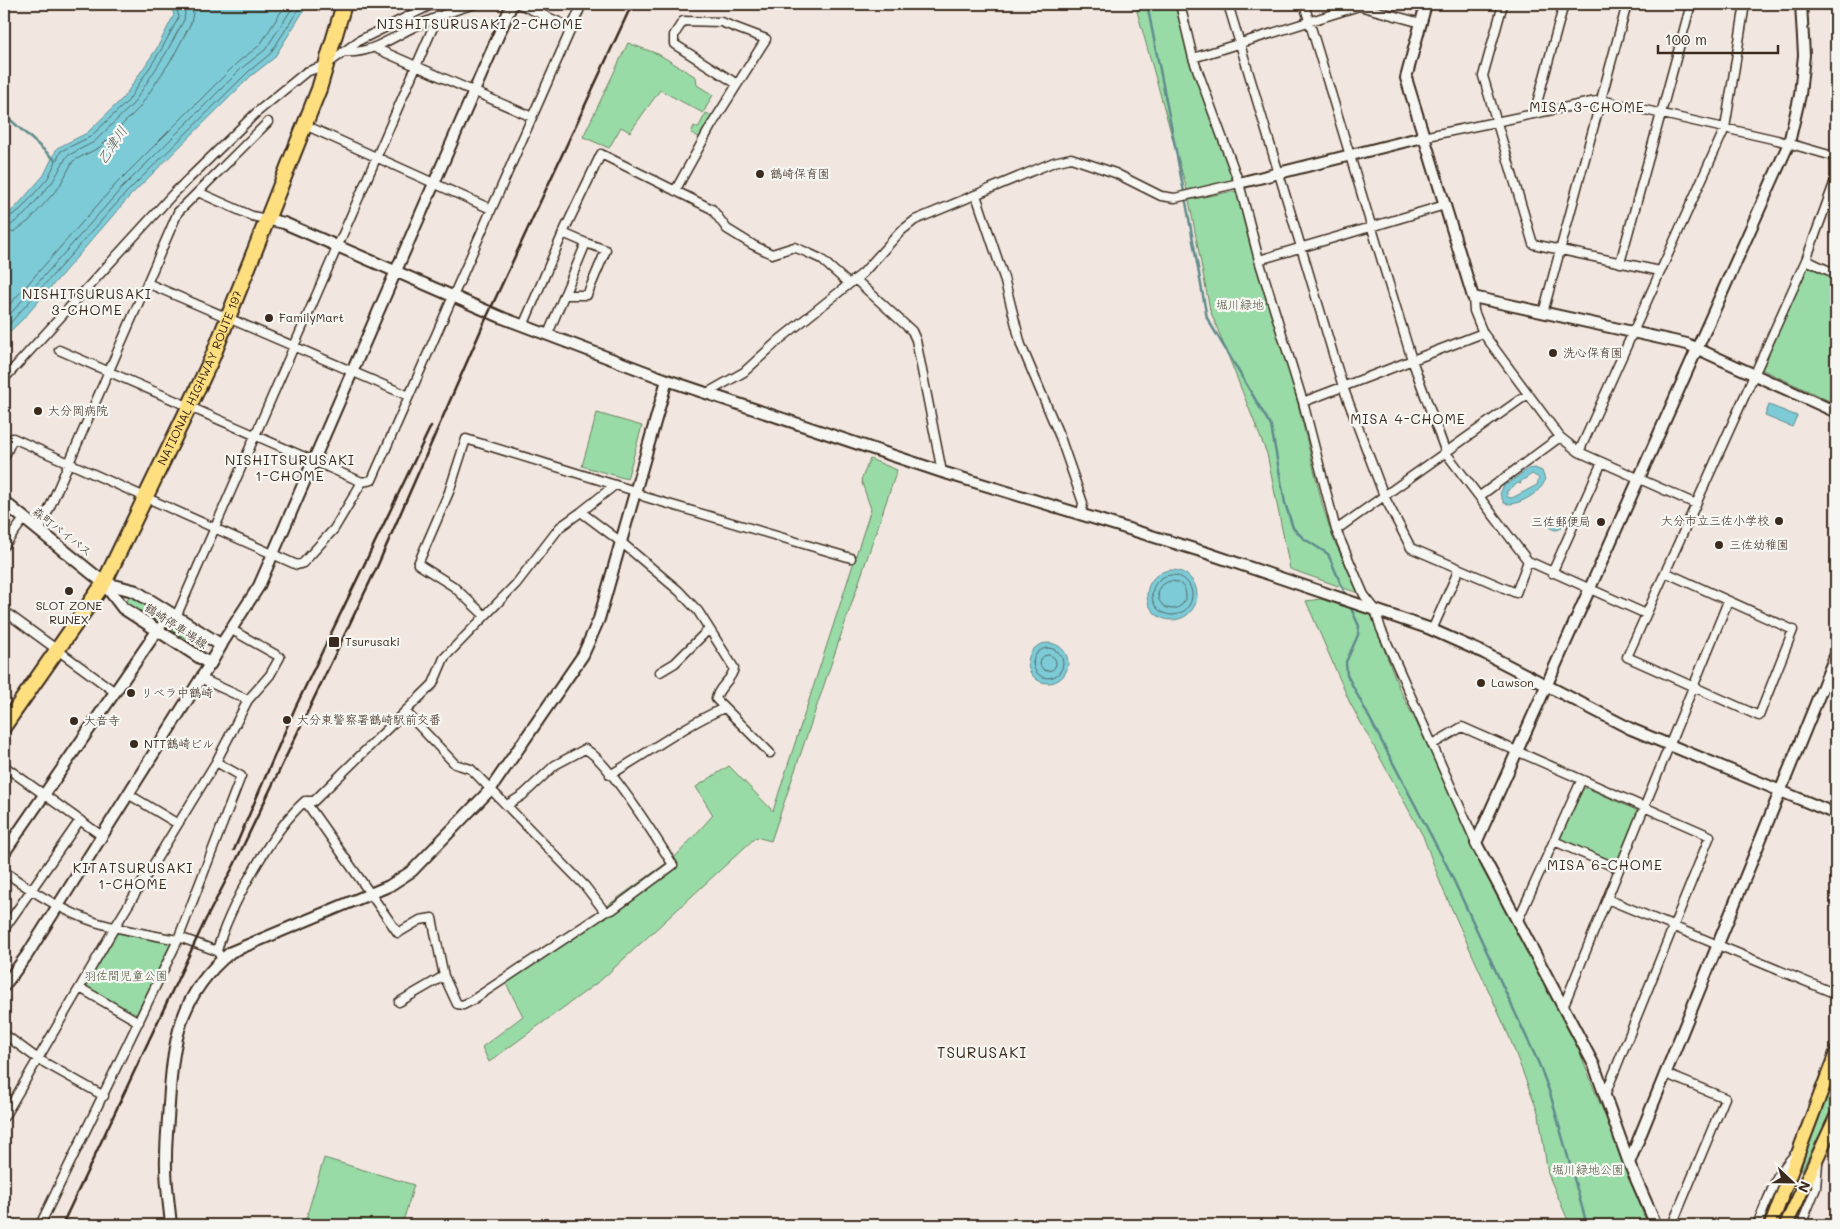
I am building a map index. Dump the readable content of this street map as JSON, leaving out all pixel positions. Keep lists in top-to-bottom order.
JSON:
{
  "streets": {
    "highway": ["NATIONAL HIGHWAY ROUTE 197"],
    "main road": ["森町バイパス", "鶴崎停車場線"]
  },
  "crossings": [
    ["NATIONAL HIGHWAY ROUTE 197", "森町バイパス"],
    ["NATIONAL HIGHWAY ROUTE 197", "鶴崎停車場線"],
    ["森町バイパス", "鶴崎停車場線"]
  ],
  "districts": [
    "NISHITSURUSAKI 2-CHOME",
    "MISA 3-CHOME",
    "NISHITSURUSAKI 3-CHOME",
    "MISA 4-CHOME",
    "NISHITSURUSAKI 1-CHOME",
    "MISA 6-CHOME",
    "KITATSURUSAKI 1-CHOME",
    "TSURUSAKI"
  ],
  "water": ["乙津川"],
  "parks": ["堀川緑地", "羽佐間児童公園", "堀川緑地公園"],
  "places": {
    "other": [
      "鶴崎保育園",
      "FamilyMart",
      "洗心保育園",
      "大分岡病院",
      "大分市立三佐小学校",
      "三佐郵便局",
      "三佐幼稚園",
      "SLOT ZONE RUNEX",
      "Lawson",
      "リベラ中鶴崎",
      "大分東警察署鶴崎駅前交番",
      "大音寺",
      "NTT鶴崎ビル"
    ],
    "transit": ["Tsurusaki"]
  },
  "scale_bar": "100 m",
  "north": "right"
}
